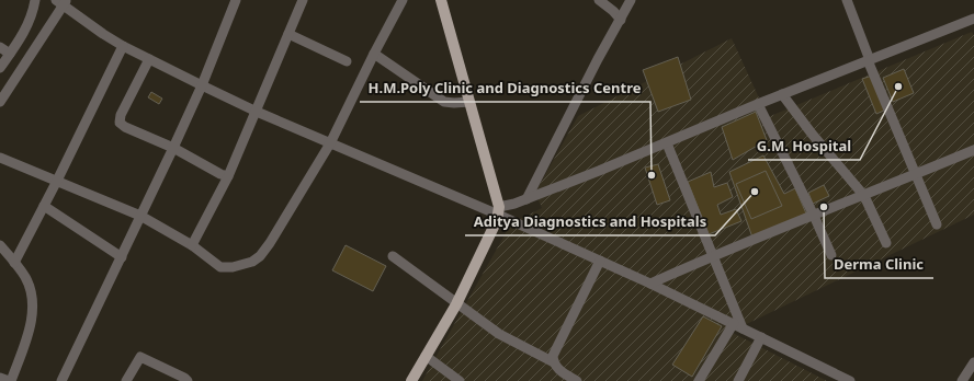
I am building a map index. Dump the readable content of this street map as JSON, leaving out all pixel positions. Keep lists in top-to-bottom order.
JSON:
{
  "places": [
    "G.M. Hospital",
    "H.M.Poly Clinic and Diagnostics Centre",
    "Aditya Diagnostics and Hospitals",
    "Derma Clinic"
  ]
}
